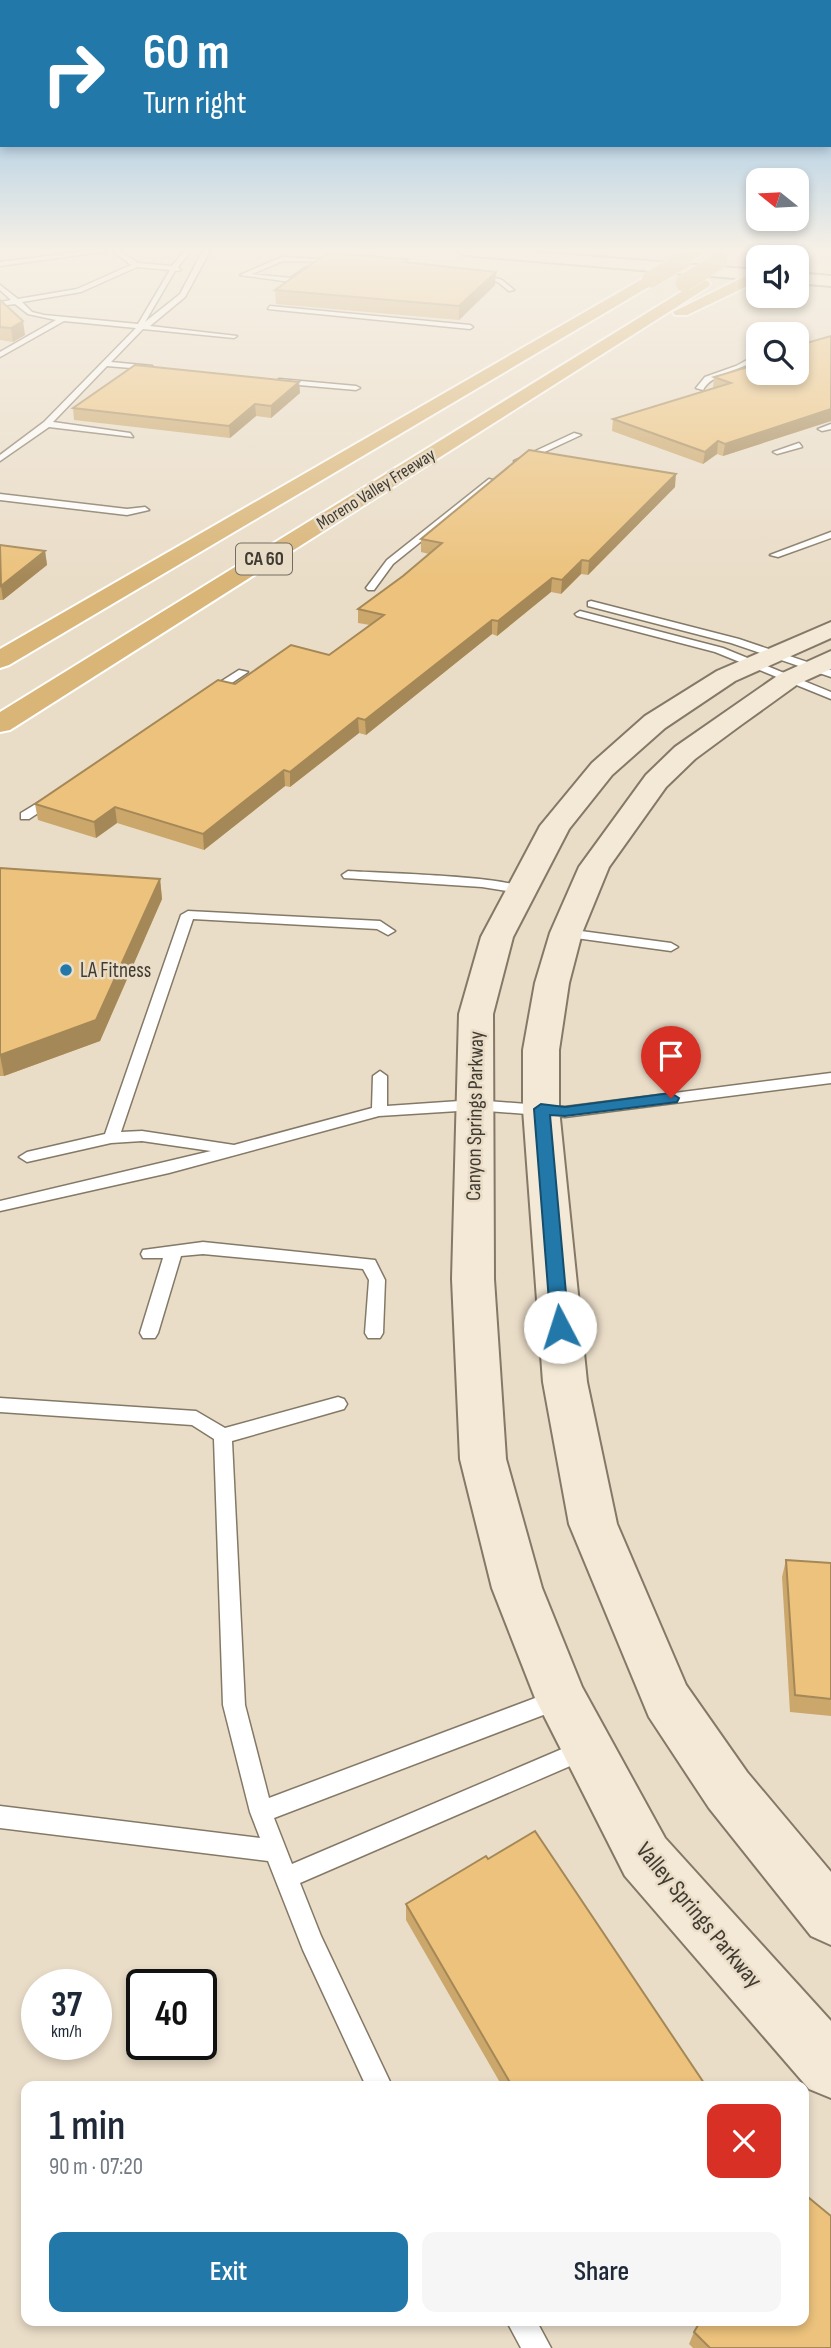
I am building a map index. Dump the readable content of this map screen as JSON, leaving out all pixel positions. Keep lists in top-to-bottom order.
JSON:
{
  "streets": {
    "highway": ["Moreno Valley Freeway", "CA 60"],
    "street": ["Canyon Springs Parkway", "Valley Springs Parkway"]
  },
  "crossings": [
    ["Canyon Springs Parkway", "Valley Springs Parkway"]
  ],
  "places": ["LA Fitness"],
  "north": "left",
  "page": {
    "turn": ["60 m", "Turn right"],
    "speed": "37 km/h",
    "limit": "40",
    "heading": ["1 min", "90 m · 07:20"],
    "buttons": ["Exit", "Share"]
  }
}
